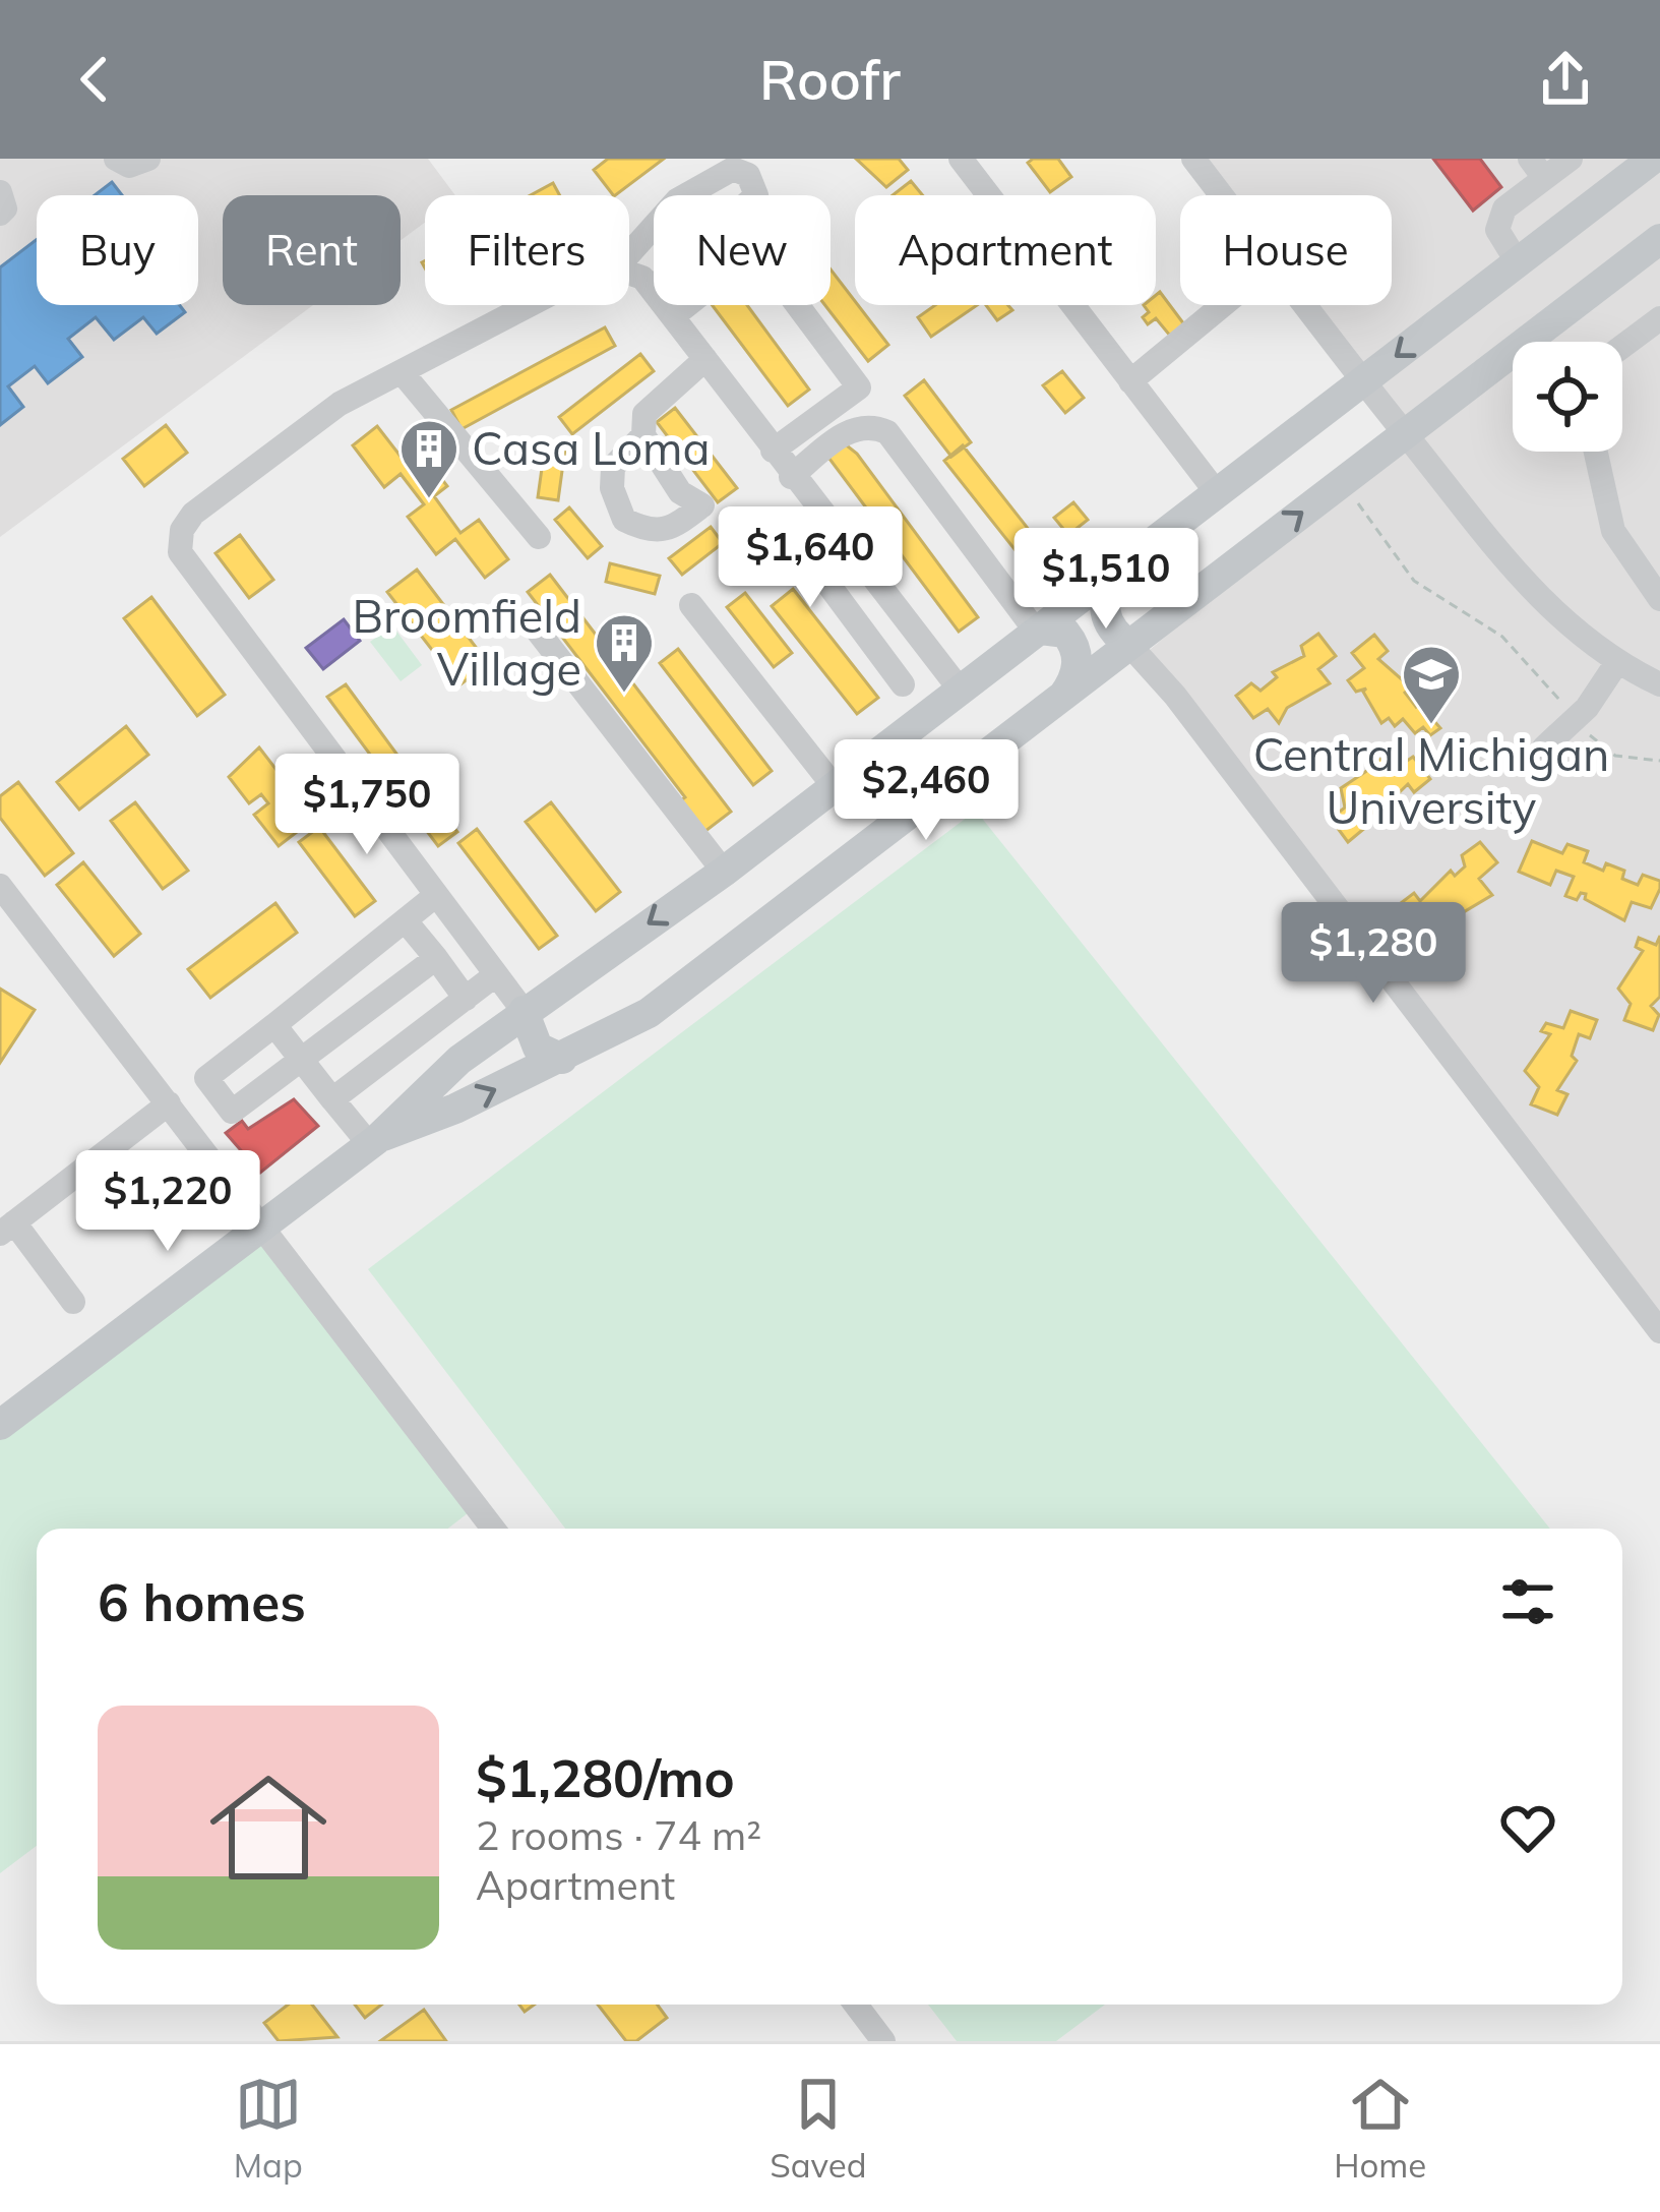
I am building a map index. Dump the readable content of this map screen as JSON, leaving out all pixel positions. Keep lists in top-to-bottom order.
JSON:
{
  "places": {
    "building": ["Casa Loma", "Broomfield Village"],
    "school or university": ["Central Michigan University"]
  },
  "page": {
    "header": "Roofr",
    "chip": [
      "Buy",
      "Rent",
      "Filters",
      "New",
      "Apartment",
      "House"
    ],
    "price": [
      "$1,640",
      "$1,510",
      "$2,460",
      "$1,750",
      "$1,280",
      "$1,220"
    ],
    "heading": "6 homes",
    "list": [
      {
        "name": "$1,280/mo",
        "note": "2 rooms · 74 m² · Apartment"
      }
    ],
    "tabs": ["Map", "Saved", "Home"]
  }
}
